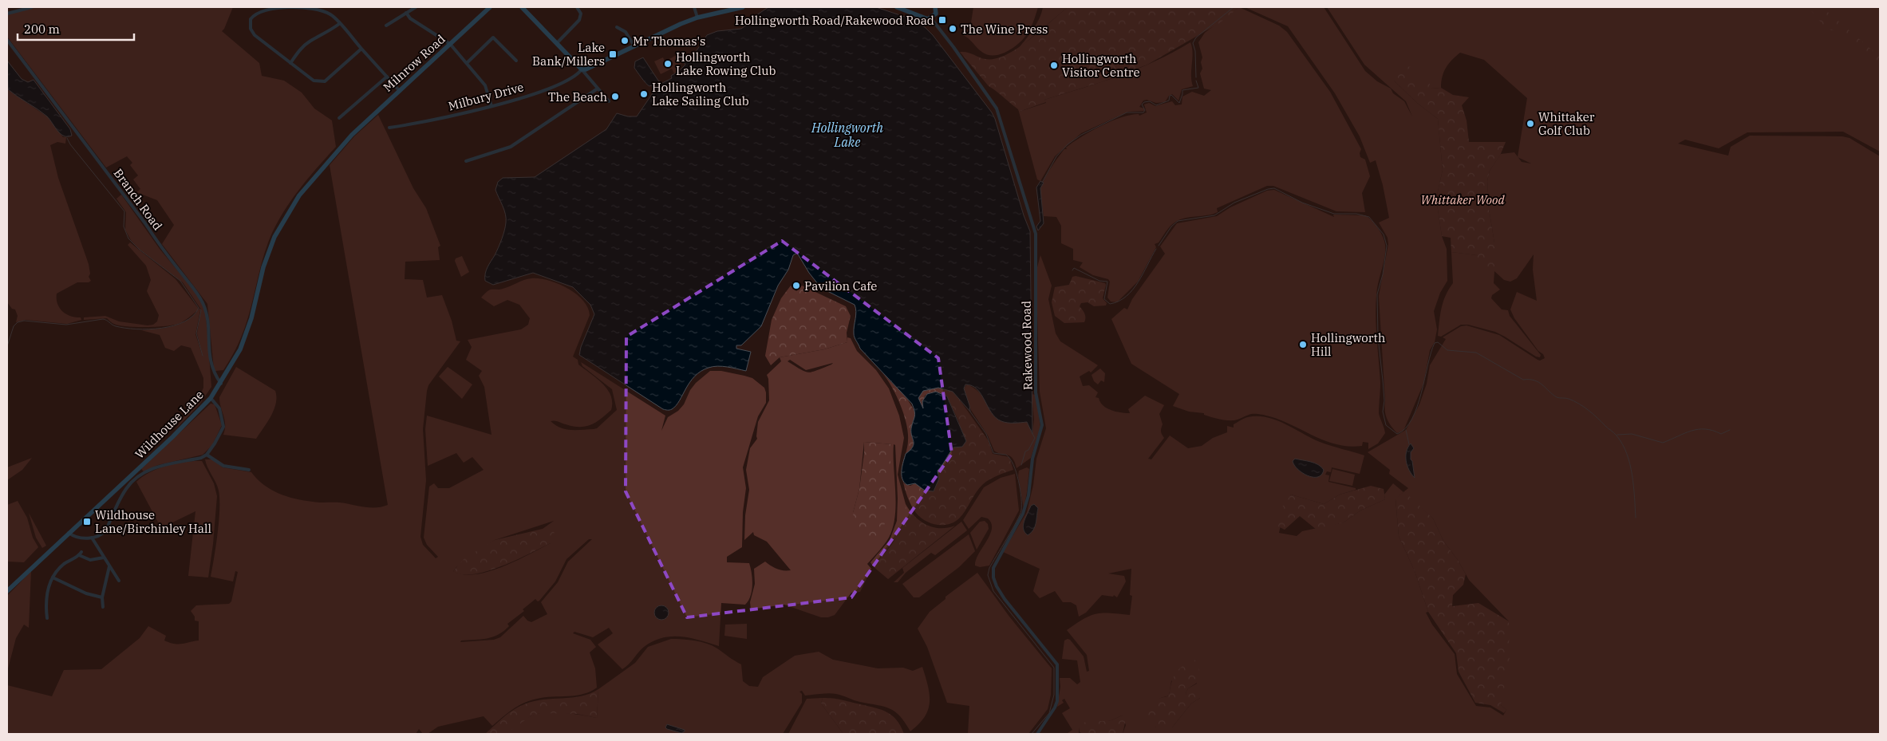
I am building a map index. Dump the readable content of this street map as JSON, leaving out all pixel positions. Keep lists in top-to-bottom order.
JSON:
{
  "streets": {
    "main road": ["Milnrow Road", "Wildhouse Lane"],
    "street": ["Milbury Drive", "Branch Road", "Rakewood Road"]
  },
  "crossings": [
    ["Milnrow Road", "Wildhouse Lane"],
    ["Branch Road", "Wildhouse Lane"]
  ],
  "water": ["Hollingworth Lake"],
  "parks": ["Whittaker Wood"],
  "places": {
    "transit": ["Hollingworth Road/Rakewood Road", "Lake Bank/Millers", "Wildhouse Lane/Birchinley Hall"],
    "other": [
      "The Wine Press",
      "Mr Thomas's",
      "Hollingworth Lake Rowing Club",
      "Hollingworth Visitor Centre",
      "Hollingworth Lake Sailing Club",
      "The Beach",
      "Whittaker Golf Club",
      "Pavilion Cafe",
      "Hollingworth Hill"
    ]
  },
  "scale_bar": "200 m"
}
